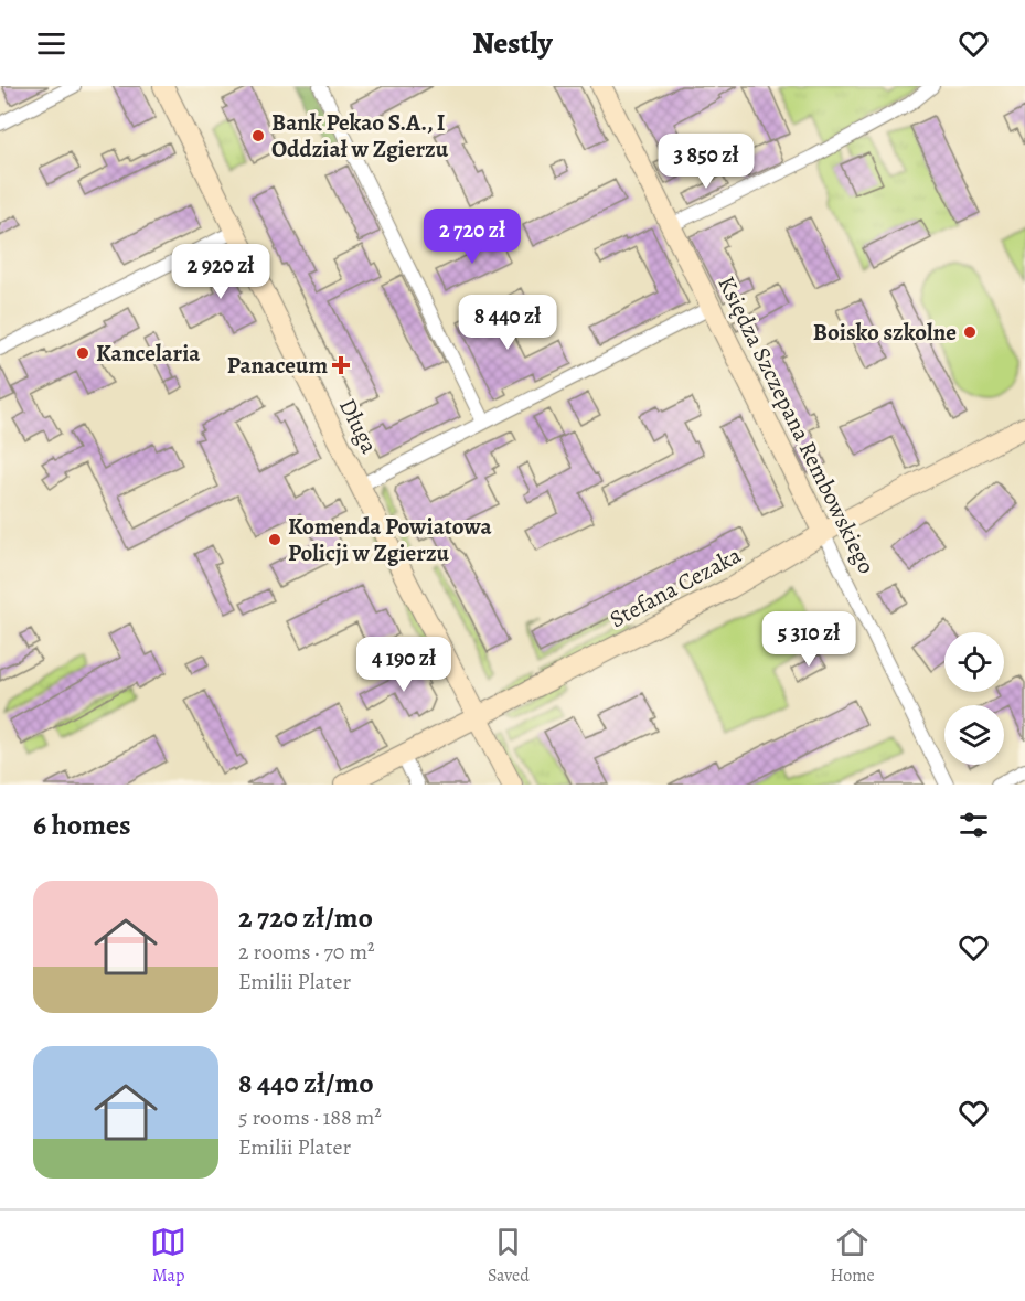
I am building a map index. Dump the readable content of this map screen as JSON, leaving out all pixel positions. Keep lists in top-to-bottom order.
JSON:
{
  "streets": {
    "street": ["Księdza Szczepana Rembowskiego", "Długa", "Stefana Cezaka"]
  },
  "crossings": [
    ["Księdza Szczepana Rembowskiego", "Stefana Cezaka"],
    ["Długa", "Stefana Cezaka"]
  ],
  "places": {
    "other": [
      "Bank Pekao S.A., I Oddział w Zgierzu",
      "Boisko szkolne",
      "Kancelaria",
      "Komenda Powiatowa Policji w Zgierzu"
    ],
    "health": ["Panaceum"]
  },
  "page": {
    "header": "Nestly",
    "price": [
      "3 850 zł",
      "2 720 zł",
      "2 920 zł",
      "8 440 zł",
      "5 310 zł",
      "4 190 zł"
    ],
    "heading": "6 homes",
    "list": [
      {
        "name": "2 720 zł/mo",
        "note": "2 rooms · 70 m² · Emilii Plater"
      },
      {
        "name": "8 440 zł/mo",
        "note": "5 rooms · 188 m² · Emilii Plater"
      }
    ],
    "tabs": ["Map", "Saved", "Home"]
  }
}
